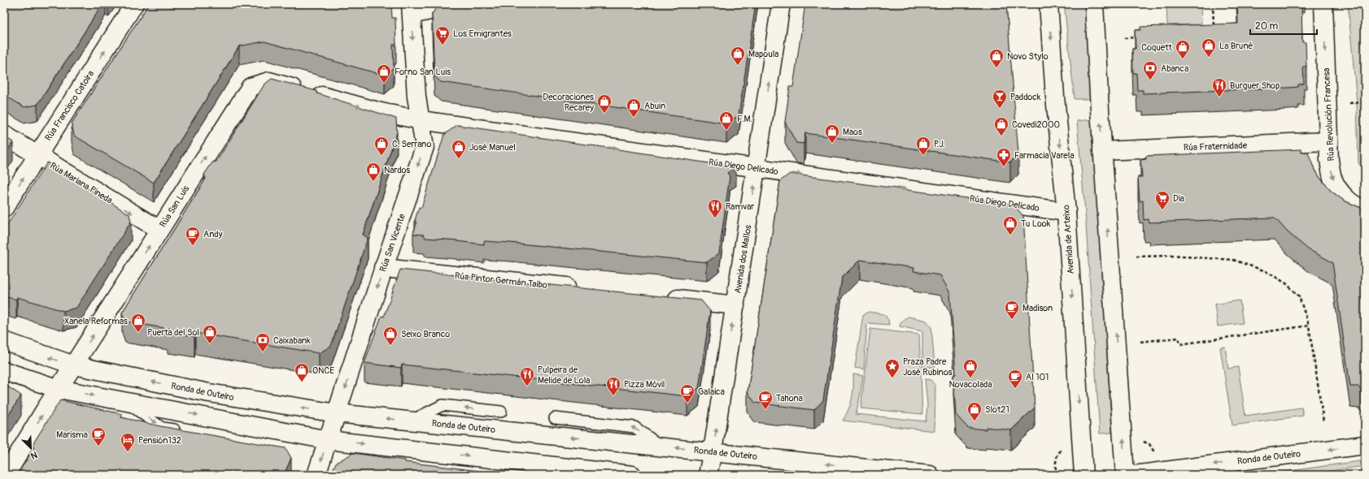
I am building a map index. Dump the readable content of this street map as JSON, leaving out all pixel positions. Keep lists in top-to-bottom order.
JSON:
{
  "streets": {
    "street": [
      "Rúa Francisco Catoira",
      "Rúa Revolución Francesa",
      "Rúa Fraternidade",
      "Rúa Diego Delicado",
      "Rúa Mariana Pineda",
      "Rúa San Luis",
      "Avenida de Arteixo",
      "Rúa San Vicente",
      "Avenida dos Mallos",
      "Rúa Pintor Germán Taibo",
      "Ronda de Outeiro"
    ]
  },
  "crossings": [
    ["Rúa Francisco Catoira", "Rúa Mariana Pineda"],
    ["Rúa Revolución Francesa", "Rúa Fraternidade"],
    ["Rúa Diego Delicado", "Rúa San Luis"],
    ["Rúa Diego Delicado", "Avenida de Arteixo"],
    ["Rúa Diego Delicado", "Rúa San Vicente"],
    ["Rúa Diego Delicado", "Avenida dos Mallos"],
    ["Rúa Mariana Pineda", "Rúa San Luis"],
    ["Rúa San Luis", "Rúa San Vicente"],
    ["Rúa San Luis", "Ronda de Outeiro"],
    ["Rúa San Vicente", "Rúa Pintor Germán Taibo"],
    ["Rúa San Vicente", "Ronda de Outeiro"],
    ["Avenida dos Mallos", "Ronda de Outeiro"]
  ],
  "one_way": [
    "Rúa Francisco Catoira",
    "Rúa Revolución Francesa",
    "Rúa Diego Delicado",
    "Rúa Mariana Pineda",
    "Rúa San Luis",
    "Rúa San Vicente",
    "Avenida dos Mallos",
    "Rúa Pintor Germán Taibo"
  ],
  "places": {
    "supermarket": ["Los Emigrantes", "Dia"],
    "shop": [
      "La Bruné",
      "Coquett",
      "Mapoula",
      "Novo Stylo",
      "Forno San Luis",
      "Decoraciones Recarey",
      "Abuin",
      "F.M.",
      "Covedi2000",
      "Maos",
      "C. Serrano",
      "P.J.",
      "José Manuel",
      "Nardos",
      "Tu Look",
      "Xanela Reformas",
      "Puerta del Sol",
      "Seixo Branco",
      "Novacolada",
      "ONCE",
      "Slot21"
    ],
    "bank": ["Abanca", "Caixabank"],
    "restaurant": [
      "Burguer Shop",
      "Ramvar",
      "Pulpeira de Melide de Lola",
      "Pizza Móvil"
    ],
    "bar": ["Paddock"],
    "pharmacy": ["Farmacia Varela"],
    "cafe": [
      "Andy",
      "Madison",
      "Al 101",
      "Galaica",
      "Tahona",
      "Marisma"
    ],
    "place": ["Praza Padre José Rubinos"],
    "hotel": ["Pensión132"]
  },
  "scale_bar": "20 m",
  "north": "bottom right"
}
